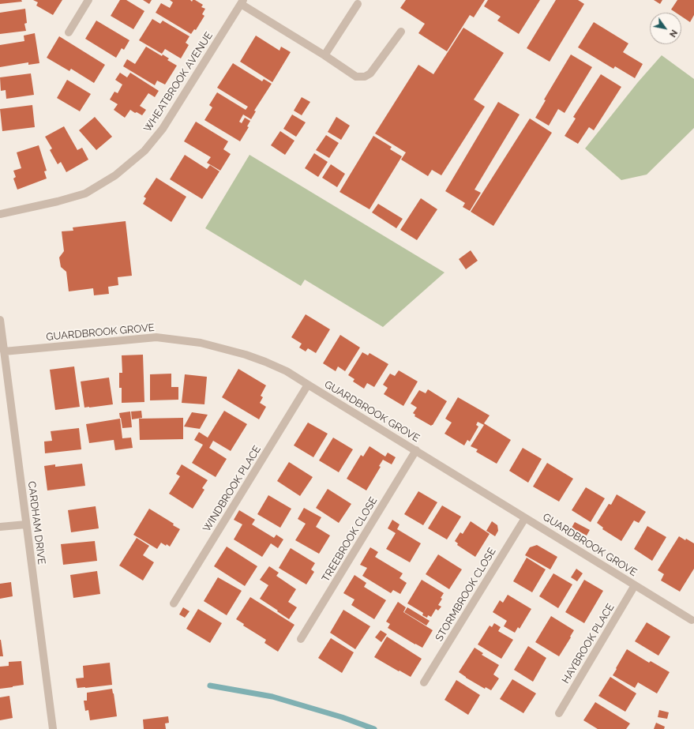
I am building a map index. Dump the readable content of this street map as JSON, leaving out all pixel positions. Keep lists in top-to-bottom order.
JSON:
{
  "streets": {
    "street": [
      "WHEATBROOK AVENUE",
      "GUARDBROOK GROVE",
      "WINDBROOK PLACE",
      "CARDHAM DRIVE",
      "TREEBROOK CLOSE",
      "STORMBROOK CLOSE",
      "HAYBROOK PLACE"
    ]
  },
  "crossings": [
    ["GUARDBROOK GROVE", "WINDBROOK PLACE"],
    ["GUARDBROOK GROVE", "CARDHAM DRIVE"],
    ["GUARDBROOK GROVE", "TREEBROOK CLOSE"],
    ["GUARDBROOK GROVE", "STORMBROOK CLOSE"],
    ["GUARDBROOK GROVE", "HAYBROOK PLACE"]
  ],
  "north": "bottom right"
}
